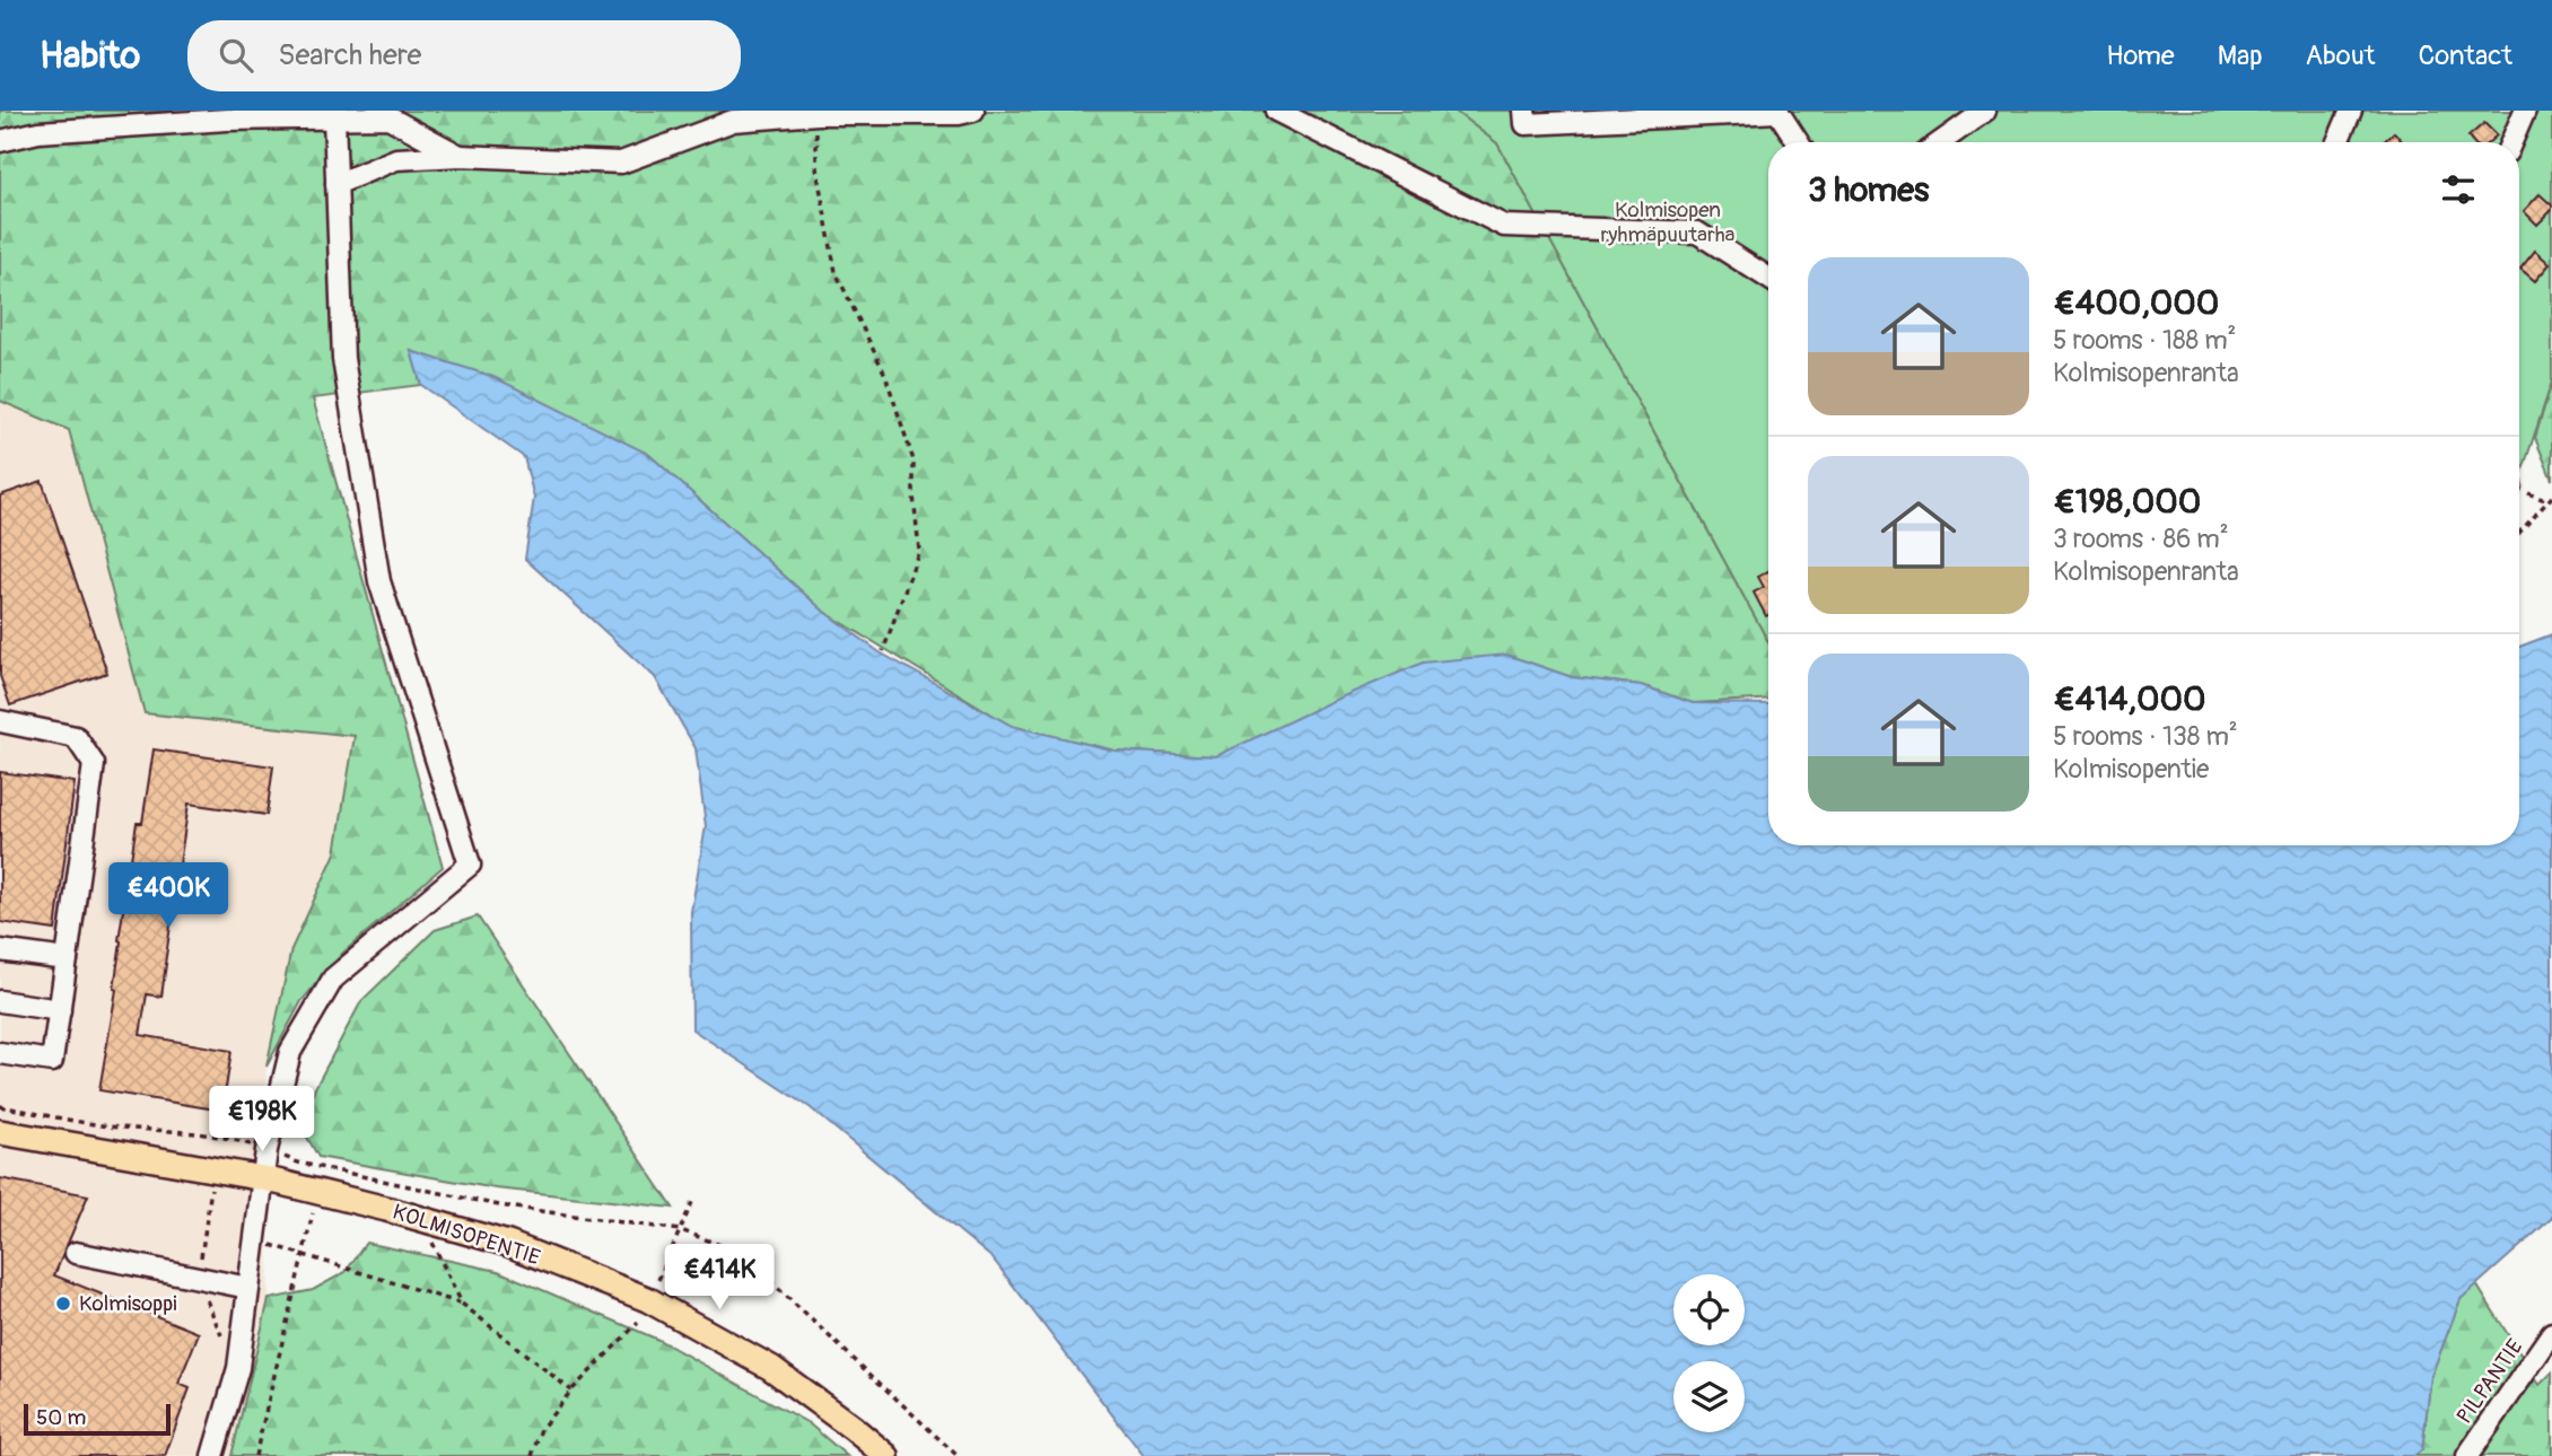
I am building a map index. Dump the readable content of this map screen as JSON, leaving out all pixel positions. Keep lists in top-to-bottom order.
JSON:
{
  "streets": {
    "main road": ["KOLMISOPENTIE"],
    "street": ["PILPANTIE"]
  },
  "parks": ["Kolmisopen ryhmäpuutarha"],
  "places": ["Kolmisoppi"],
  "scale_bar": "50 m",
  "page": {
    "header": "Habito",
    "search": "Search here",
    "nav": [
      "Home",
      "Map",
      "About",
      "Contact"
    ],
    "heading": "3 homes",
    "list": [
      {
        "name": "€400,000",
        "note": "5 rooms · 188 m² · Kolmisopenranta"
      },
      {
        "name": "€198,000",
        "note": "3 rooms · 86 m² · Kolmisopenranta"
      },
      {
        "name": "€414,000",
        "note": "5 rooms · 138 m² · Kolmisopentie"
      }
    ],
    "price": ["€400K", "€198K", "€414K"],
    "scale": "50 m"
  }
}
